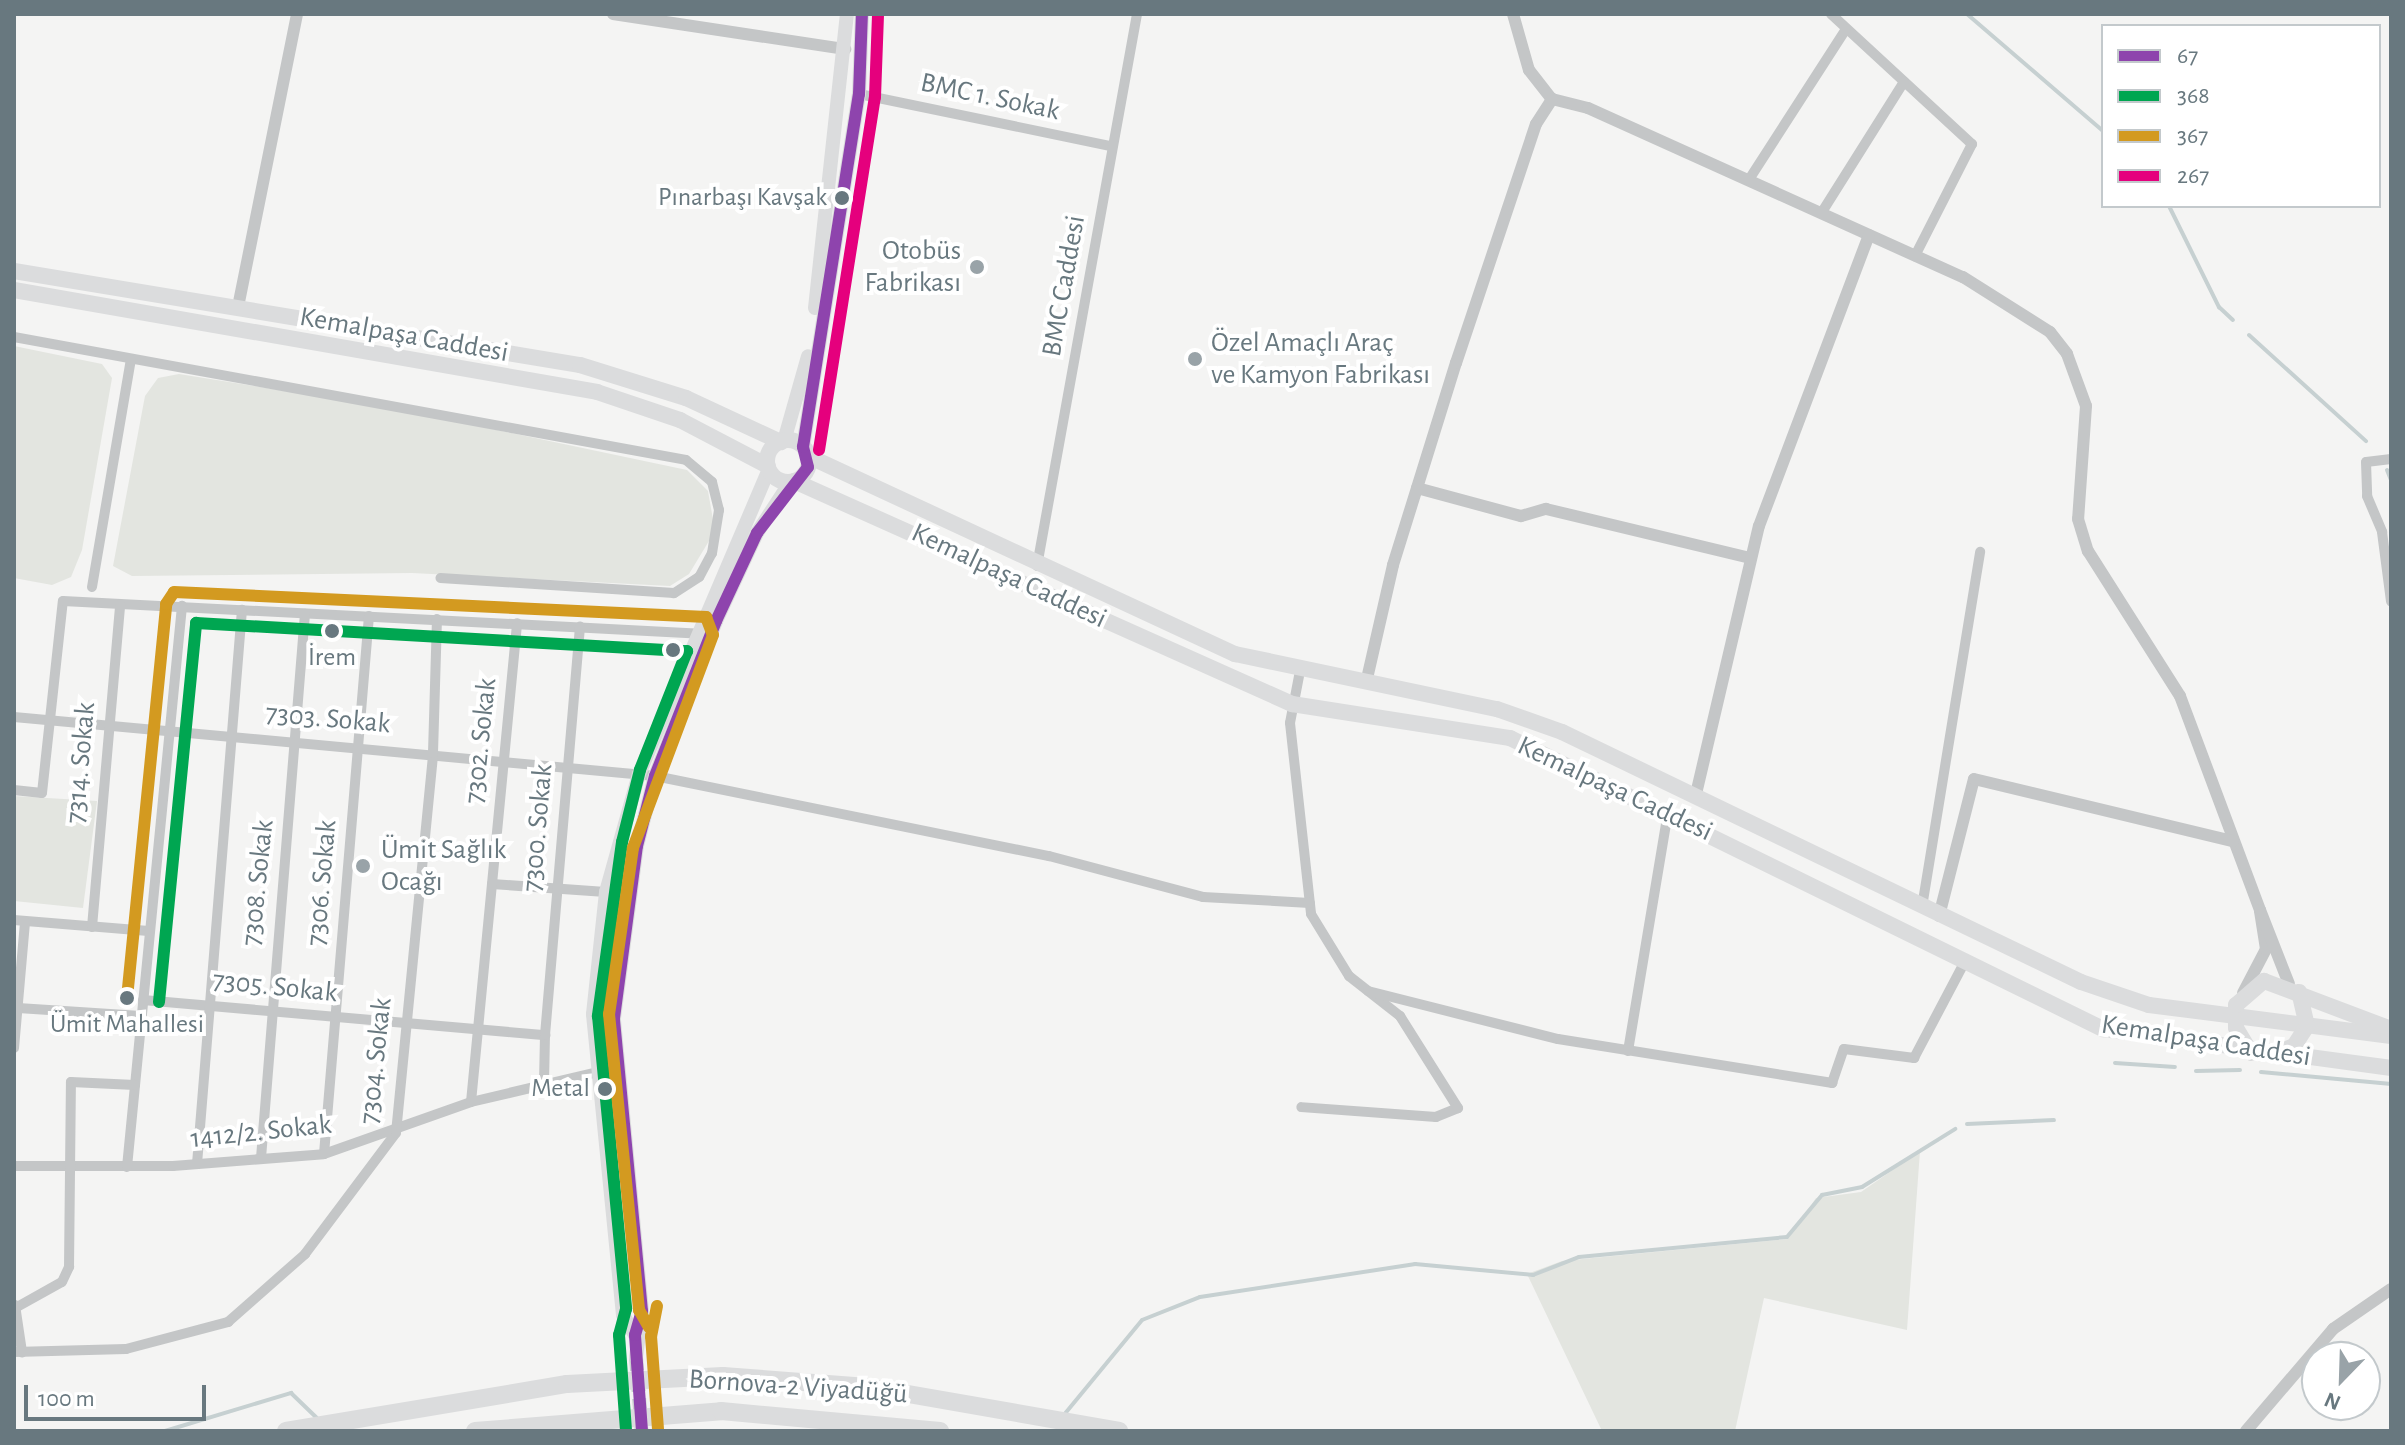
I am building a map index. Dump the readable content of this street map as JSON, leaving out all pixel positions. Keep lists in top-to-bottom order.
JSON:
{
  "streets": {
    "highway": ["Bornova-2 Viyadüğü"],
    "main road": ["Kemalpaşa Caddesi"],
    "street": [
      "BMC 1. Sokak",
      "BMC Caddesi",
      "7303. Sokak",
      "7302. Sokak",
      "7314. Sokak",
      "7300. Sokak",
      "7308. Sokak",
      "7306. Sokak",
      "7305. Sokak",
      "7304. Sokak",
      "1412/2. Sokak"
    ]
  },
  "crossings": [
    ["BMC 1. Sokak", "BMC Caddesi"],
    ["BMC Caddesi", "Kemalpaşa Caddesi"],
    ["7303. Sokak", "7302. Sokak"],
    ["7303. Sokak", "7314. Sokak"],
    ["7303. Sokak", "7300. Sokak"],
    ["7303. Sokak", "7308. Sokak"],
    ["7303. Sokak", "7306. Sokak"],
    ["7303. Sokak", "7304. Sokak"],
    ["7302. Sokak", "7305. Sokak"],
    ["7302. Sokak", "1412/2. Sokak"],
    ["7300. Sokak", "7305. Sokak"],
    ["7308. Sokak", "7305. Sokak"],
    ["7308. Sokak", "1412/2. Sokak"],
    ["7306. Sokak", "7305. Sokak"],
    ["7306. Sokak", "1412/2. Sokak"],
    ["7305. Sokak", "7304. Sokak"],
    ["7304. Sokak", "1412/2. Sokak"]
  ],
  "places": [
    "Pınarbaşı Kavşak",
    "Otobüs Fabrikası",
    "Özel Amaçlı Araç ve Kamyon Fabrikası",
    "İrem",
    "Ümit Sağlık Ocağı",
    "Ümit Mahallesi",
    "Metal"
  ],
  "lines": [
    "transit line 67",
    "transit line 267",
    "transit line 367",
    "transit line 368"
  ],
  "legend": [
    "67",
    "368",
    "367",
    "267"
  ],
  "scale_bar": "100 m",
  "north": "bottom left"
}
